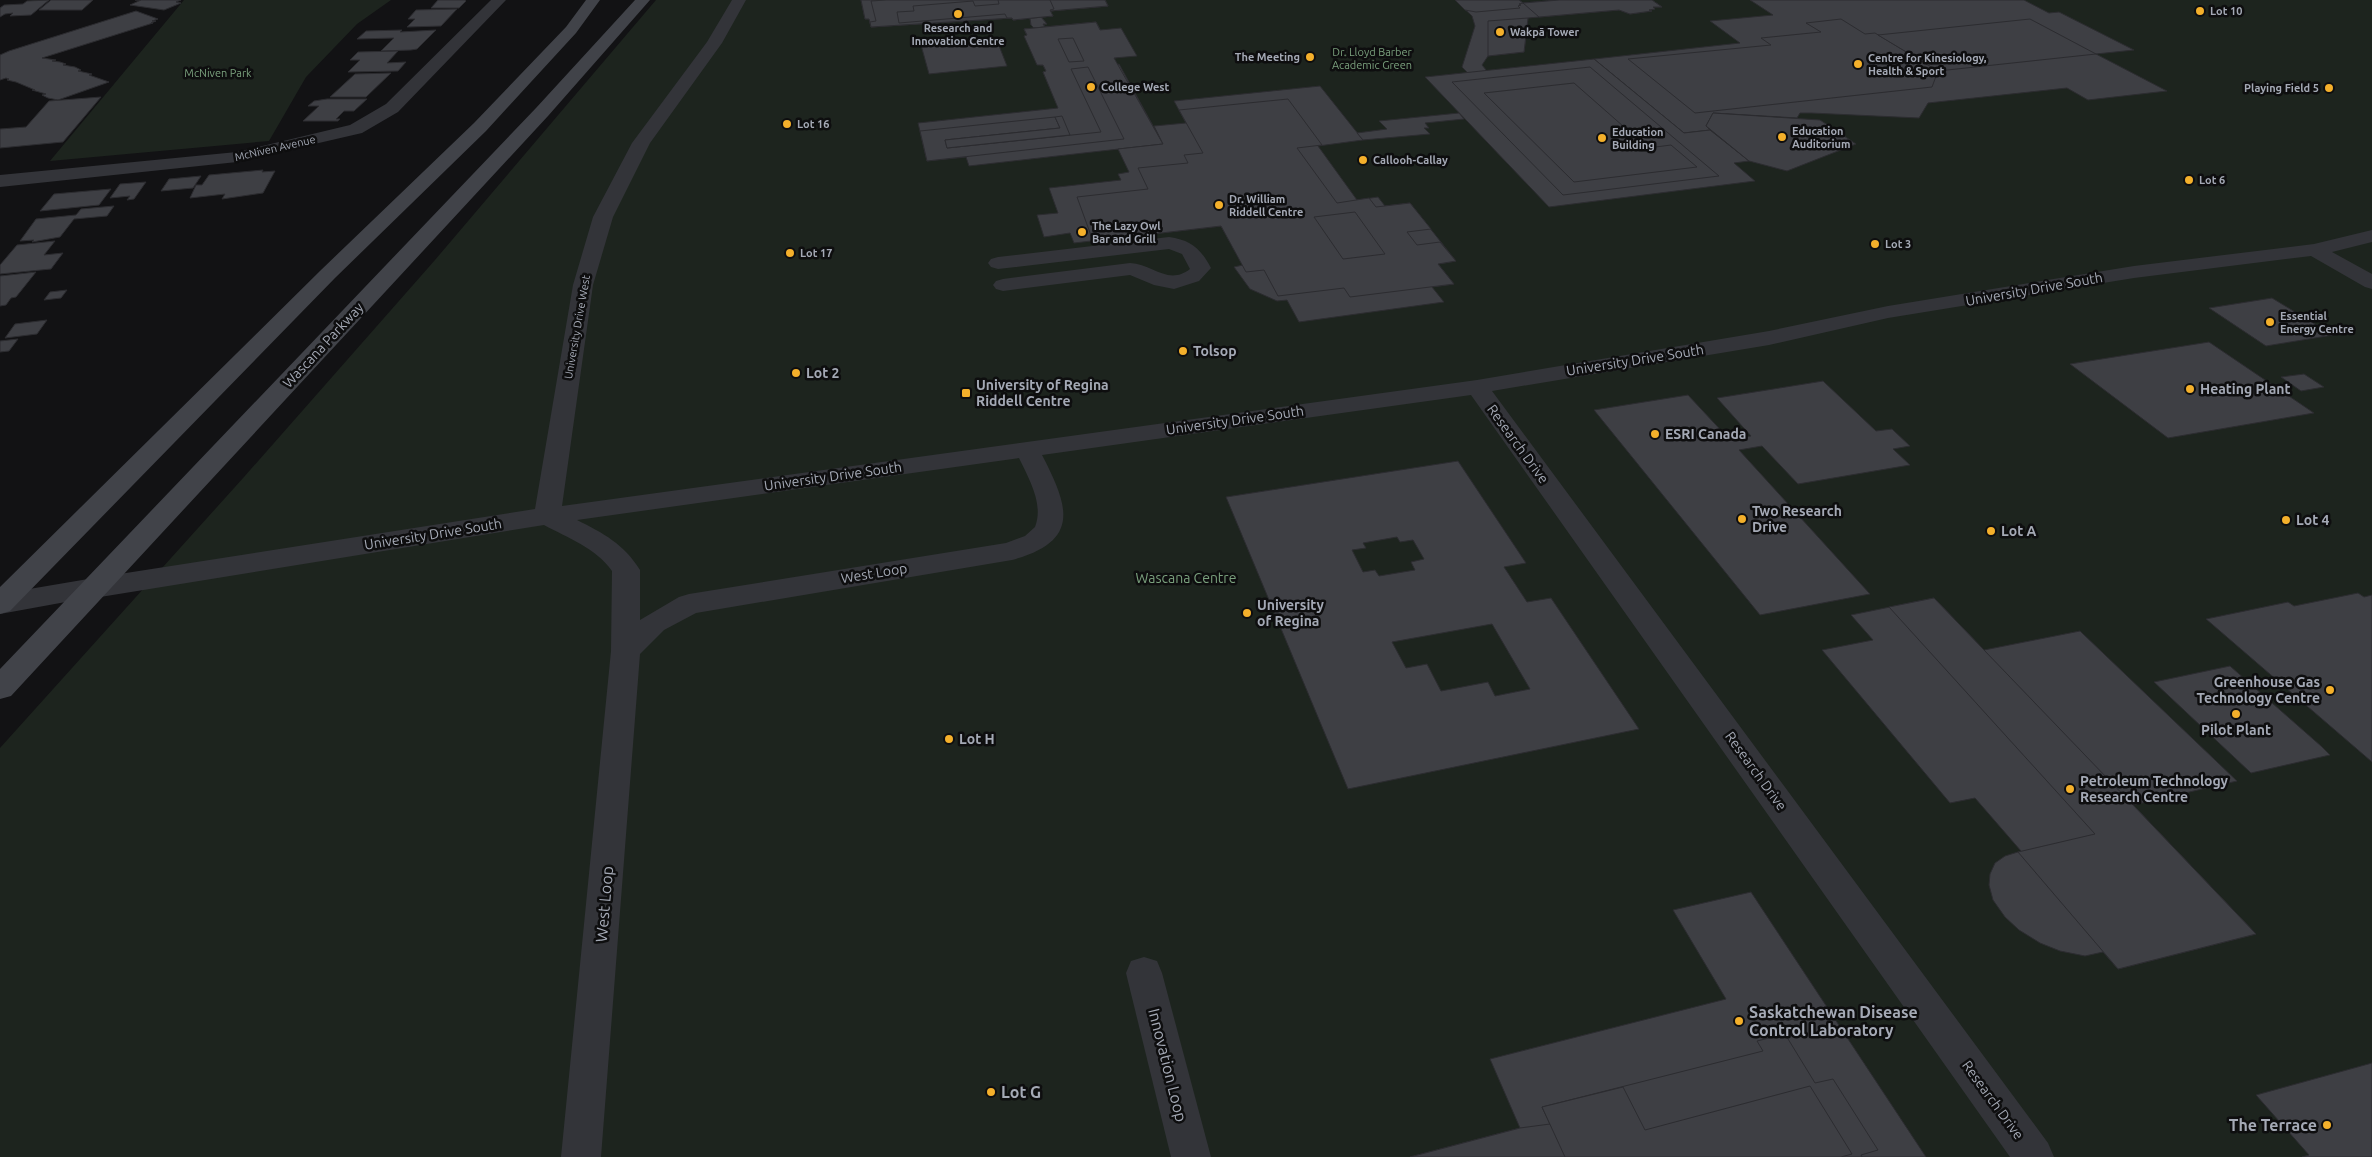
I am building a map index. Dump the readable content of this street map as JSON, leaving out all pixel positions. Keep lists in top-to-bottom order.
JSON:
{
  "streets": {
    "main road": ["Wascana Parkway"],
    "street": [
      "McNiven Avenue",
      "University Drive South",
      "University Drive West",
      "Research Drive",
      "West Loop",
      "Innovation Loop"
    ]
  },
  "crossings": [
    ["University Drive South", "University Drive West"],
    ["University Drive South", "Wascana Parkway"],
    ["University Drive South", "Research Drive"],
    ["University Drive South", "West Loop"],
    ["University Drive West", "West Loop"]
  ],
  "parks": ["Dr. Lloyd Barber Academic Green", "McNiven Park", "Wascana Centre"],
  "places": {
    "other": [
      "Lot 10",
      "Research and Innovation Centre",
      "Wakpā Tower",
      "The Meeting",
      "Centre for Kinesiology, Health & Sport",
      "College West",
      "Playing Field 5",
      "Lot 16",
      "Education Auditorium",
      "Education Building",
      "Callooh-Callay",
      "Lot 6",
      "Dr. William Riddell Centre",
      "The Lazy Owl Bar and Grill",
      "Lot 3",
      "Lot 17",
      "Essential Energy Centre",
      "Tolsop",
      "Lot 2",
      "Heating Plant",
      "ESRI Canada",
      "Two Research Drive",
      "Lot 4",
      "Lot A",
      "University of Regina",
      "Greenhouse Gas Technology Centre",
      "Pilot Plant",
      "Lot H",
      "Petroleum Technology Research Centre",
      "Saskatchewan Disease Control Laboratory",
      "Lot G",
      "The Terrace"
    ],
    "transit": ["University of Regina Riddell Centre"]
  }
}
